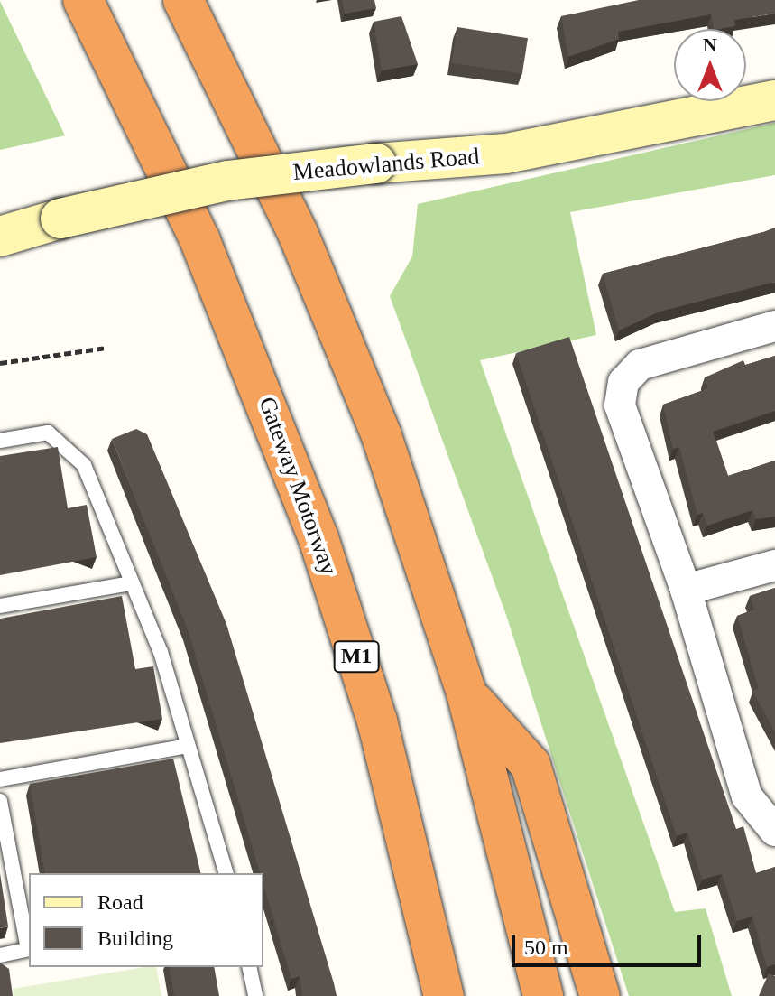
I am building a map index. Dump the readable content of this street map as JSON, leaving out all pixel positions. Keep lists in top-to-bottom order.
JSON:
{
  "streets": {
    "highway": ["Gateway Motorway", "M1"],
    "main road": ["Meadowlands Road"]
  },
  "legend": ["Road", "Building"],
  "scale_bar": "50 m",
  "north": "top"
}
